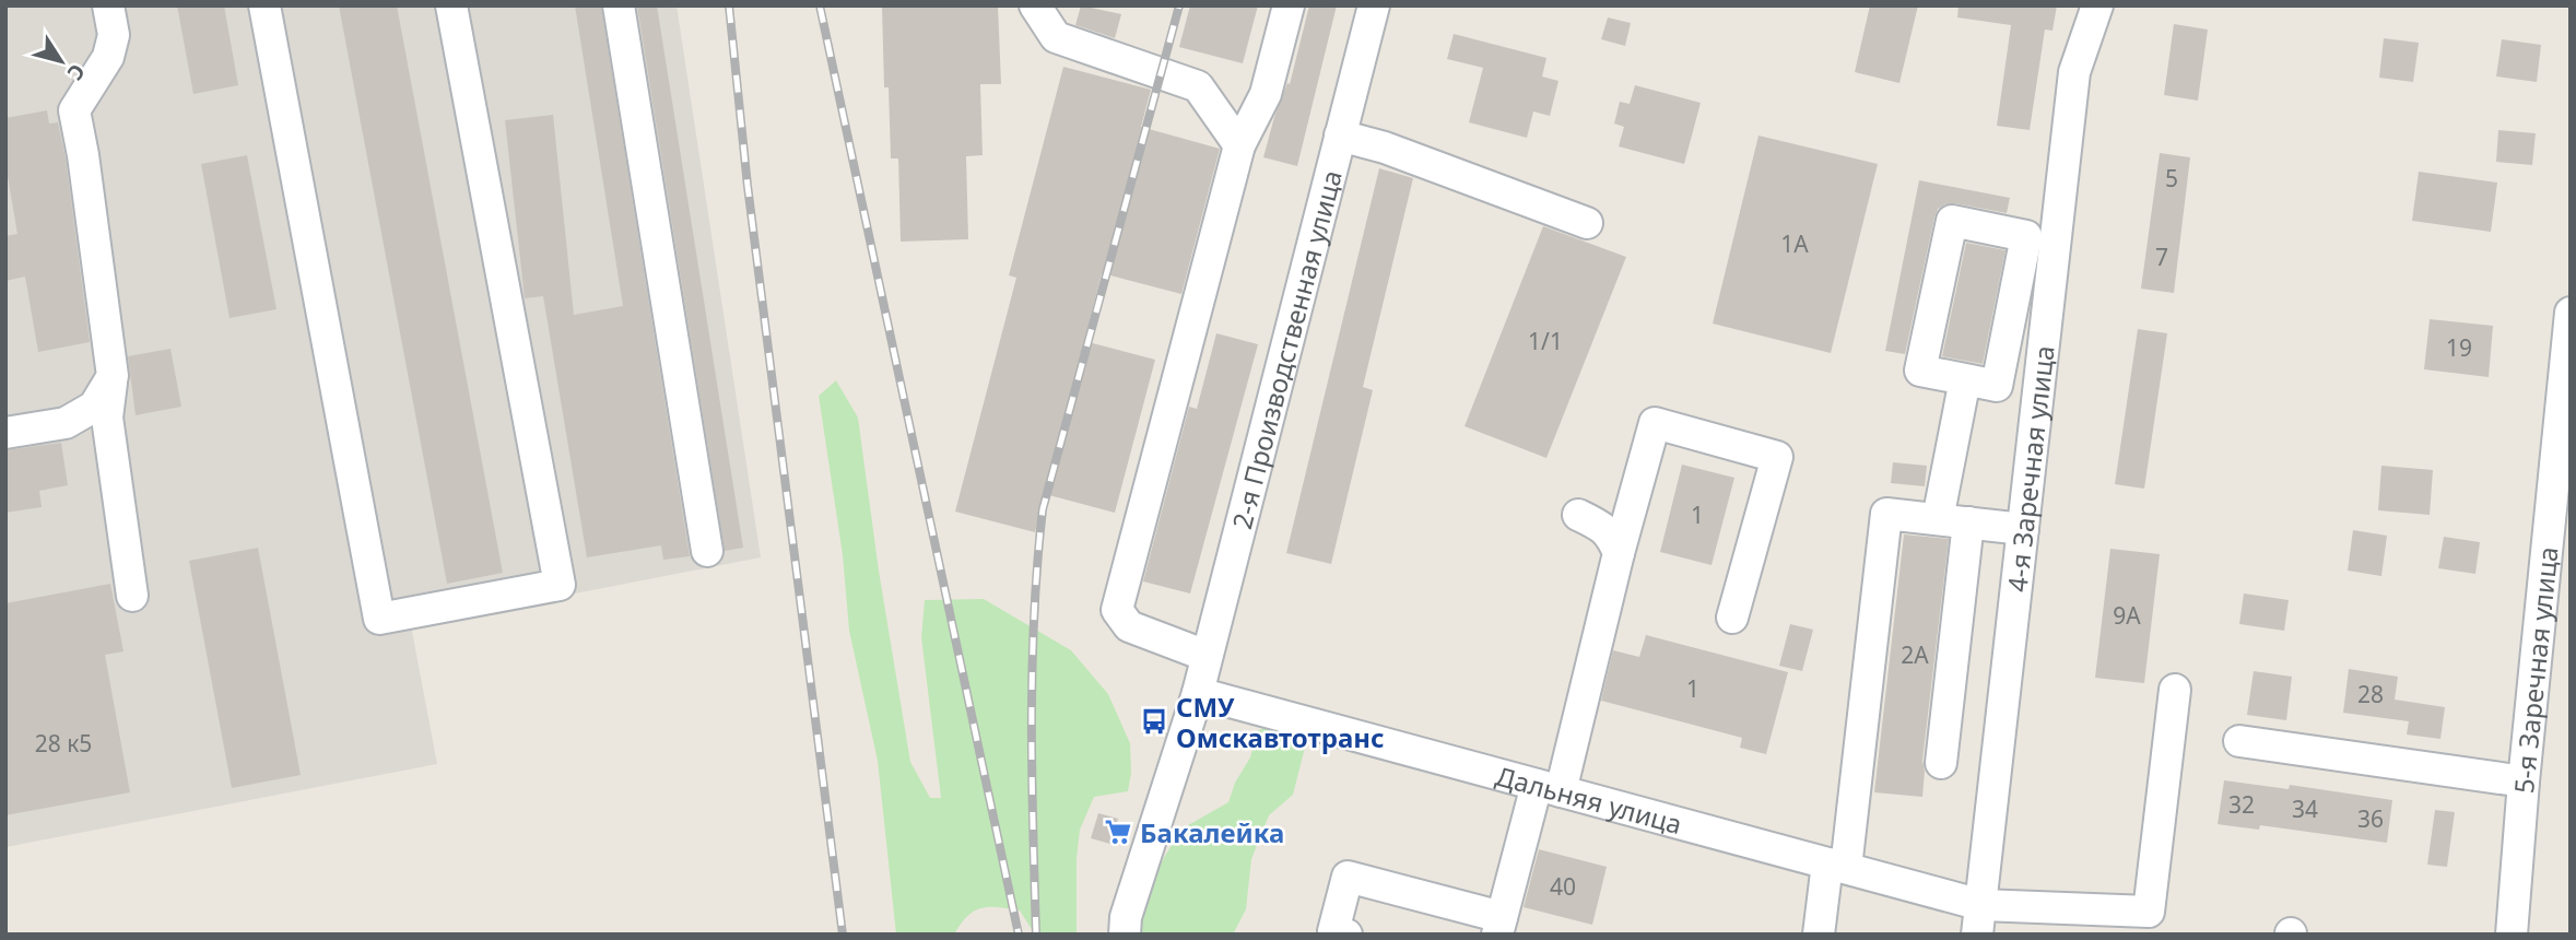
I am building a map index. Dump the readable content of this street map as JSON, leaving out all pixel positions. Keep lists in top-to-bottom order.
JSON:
{
  "streets": {
    "street": [
      "2-я Производственная улица",
      "4-я Заречная улица",
      "5-я Заречная улица",
      "Дальняя улица"
    ]
  },
  "crossings": [
    ["2-я Производственная улица", "Дальняя улица"],
    ["4-я Заречная улица", "Дальняя улица"]
  ],
  "places": {
    "bus stop": ["СМУ Омскавтотранс"],
    "supermarket": ["Бакалейка"]
  },
  "house_numbers": [
    "5",
    "1А",
    "7",
    "1/1",
    "19",
    "1",
    "9А",
    "2А",
    "1",
    "28",
    "28 к5",
    "32",
    "34",
    "36",
    "40"
  ],
  "north": "bottom right"
}
